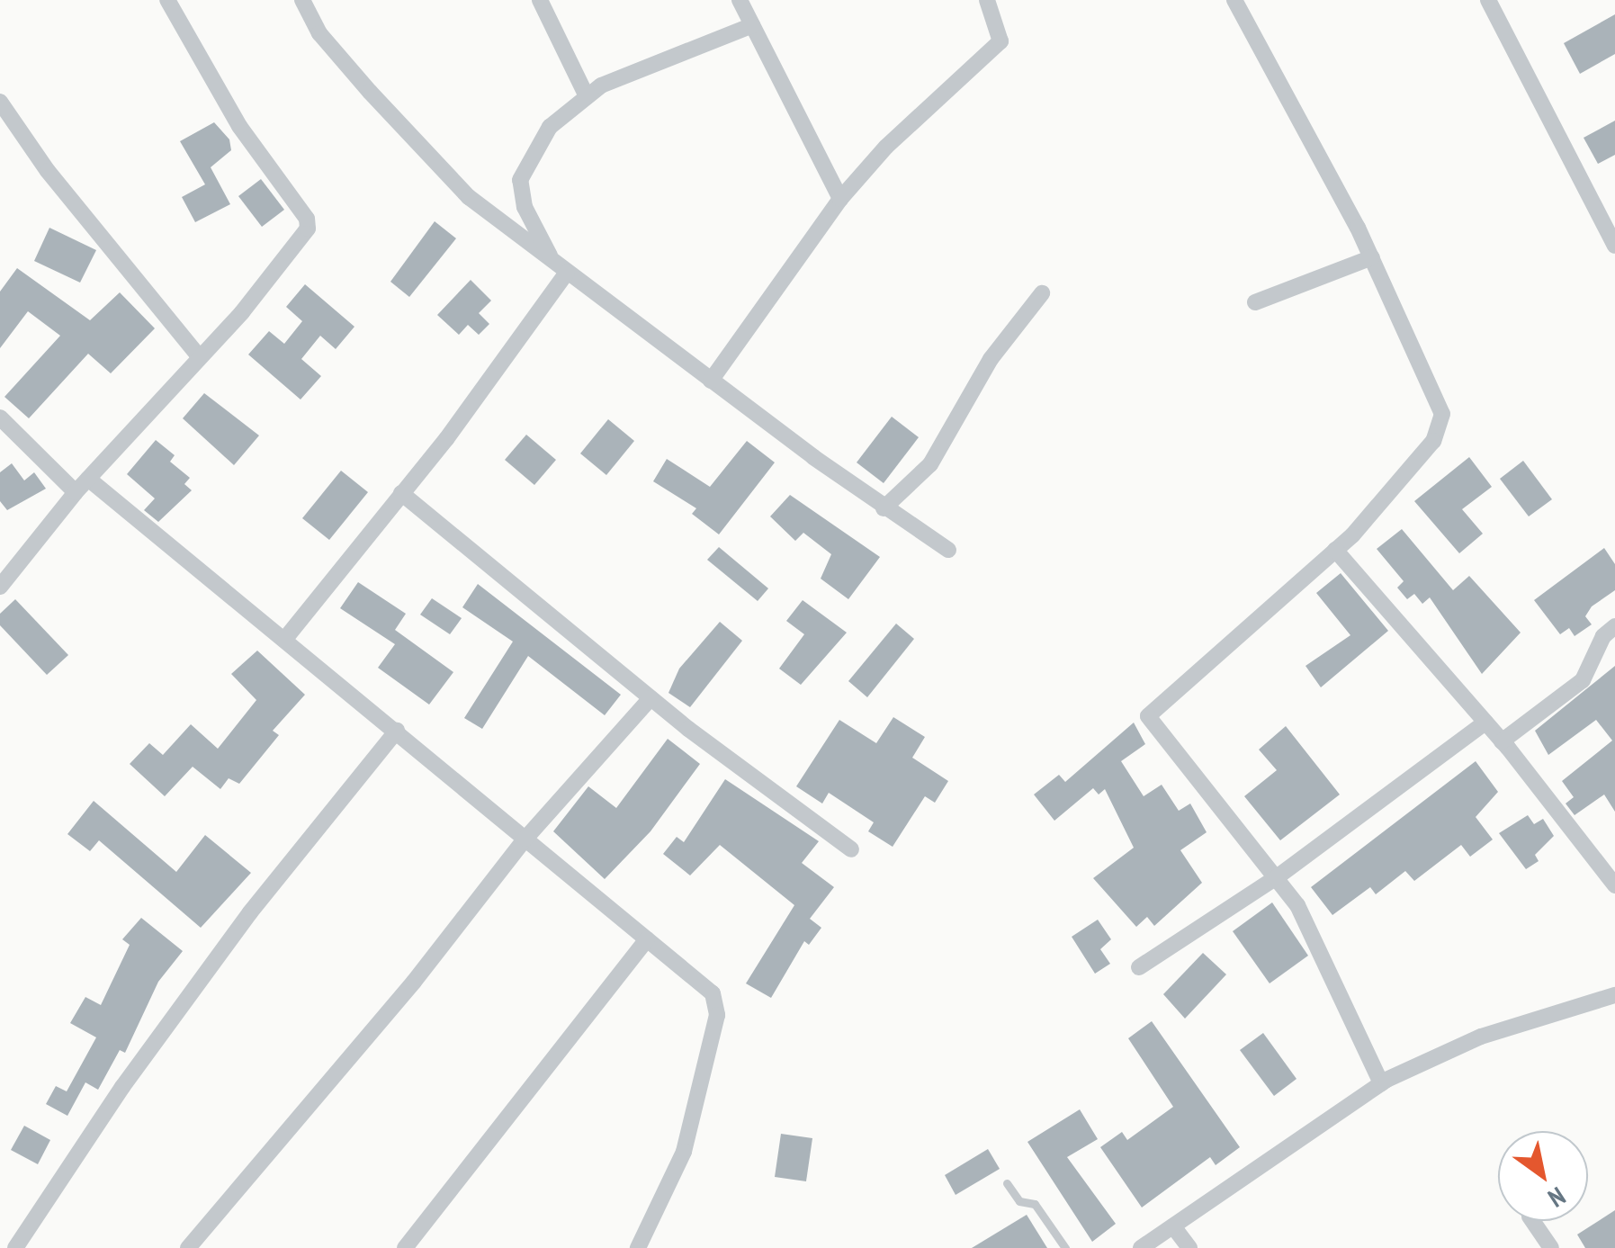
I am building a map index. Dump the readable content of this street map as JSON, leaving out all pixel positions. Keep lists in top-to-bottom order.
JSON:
{
  "north": "bottom right"
}
